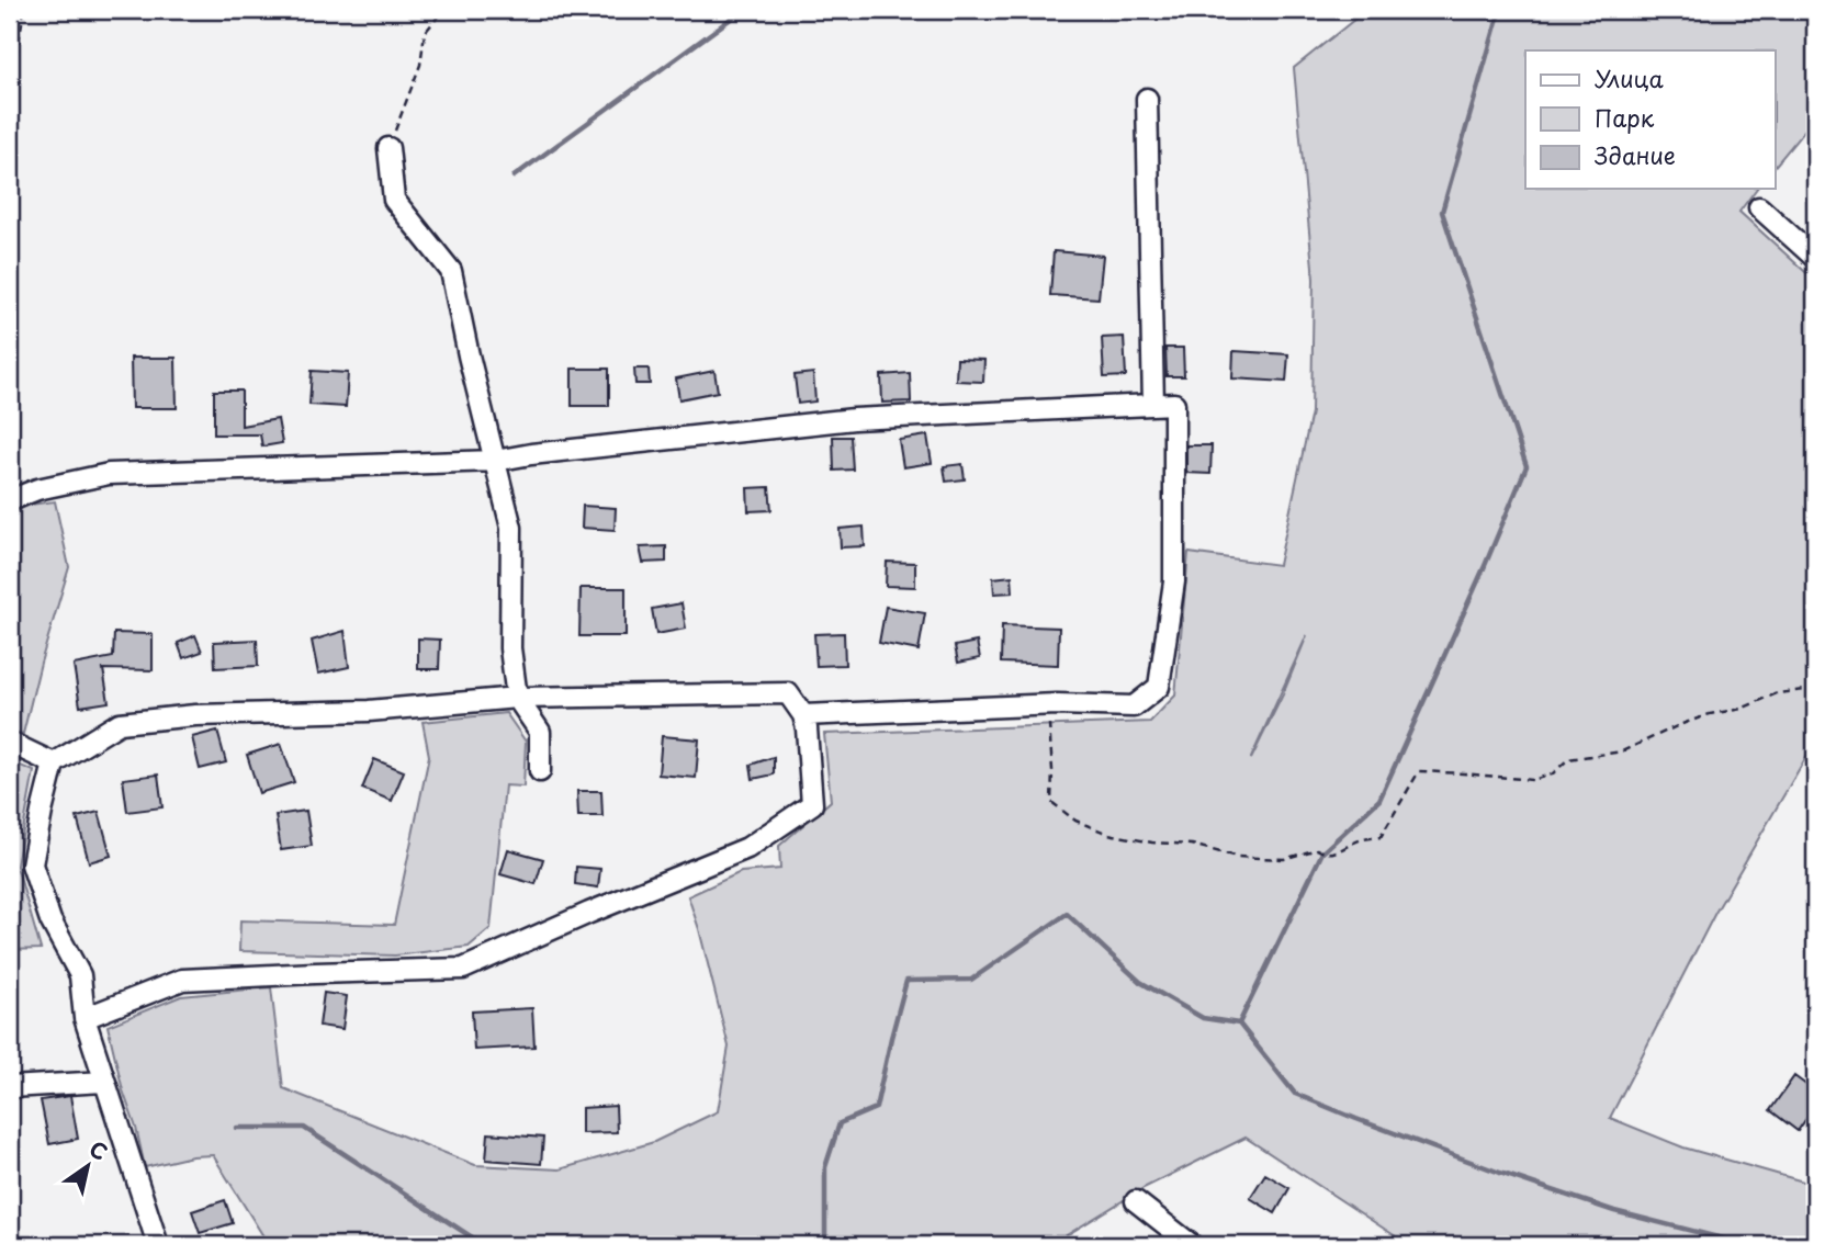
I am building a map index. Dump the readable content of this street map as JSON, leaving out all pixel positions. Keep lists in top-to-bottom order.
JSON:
{
  "legend": ["Улица", "Парк", "Здание"],
  "north": "top right"
}
